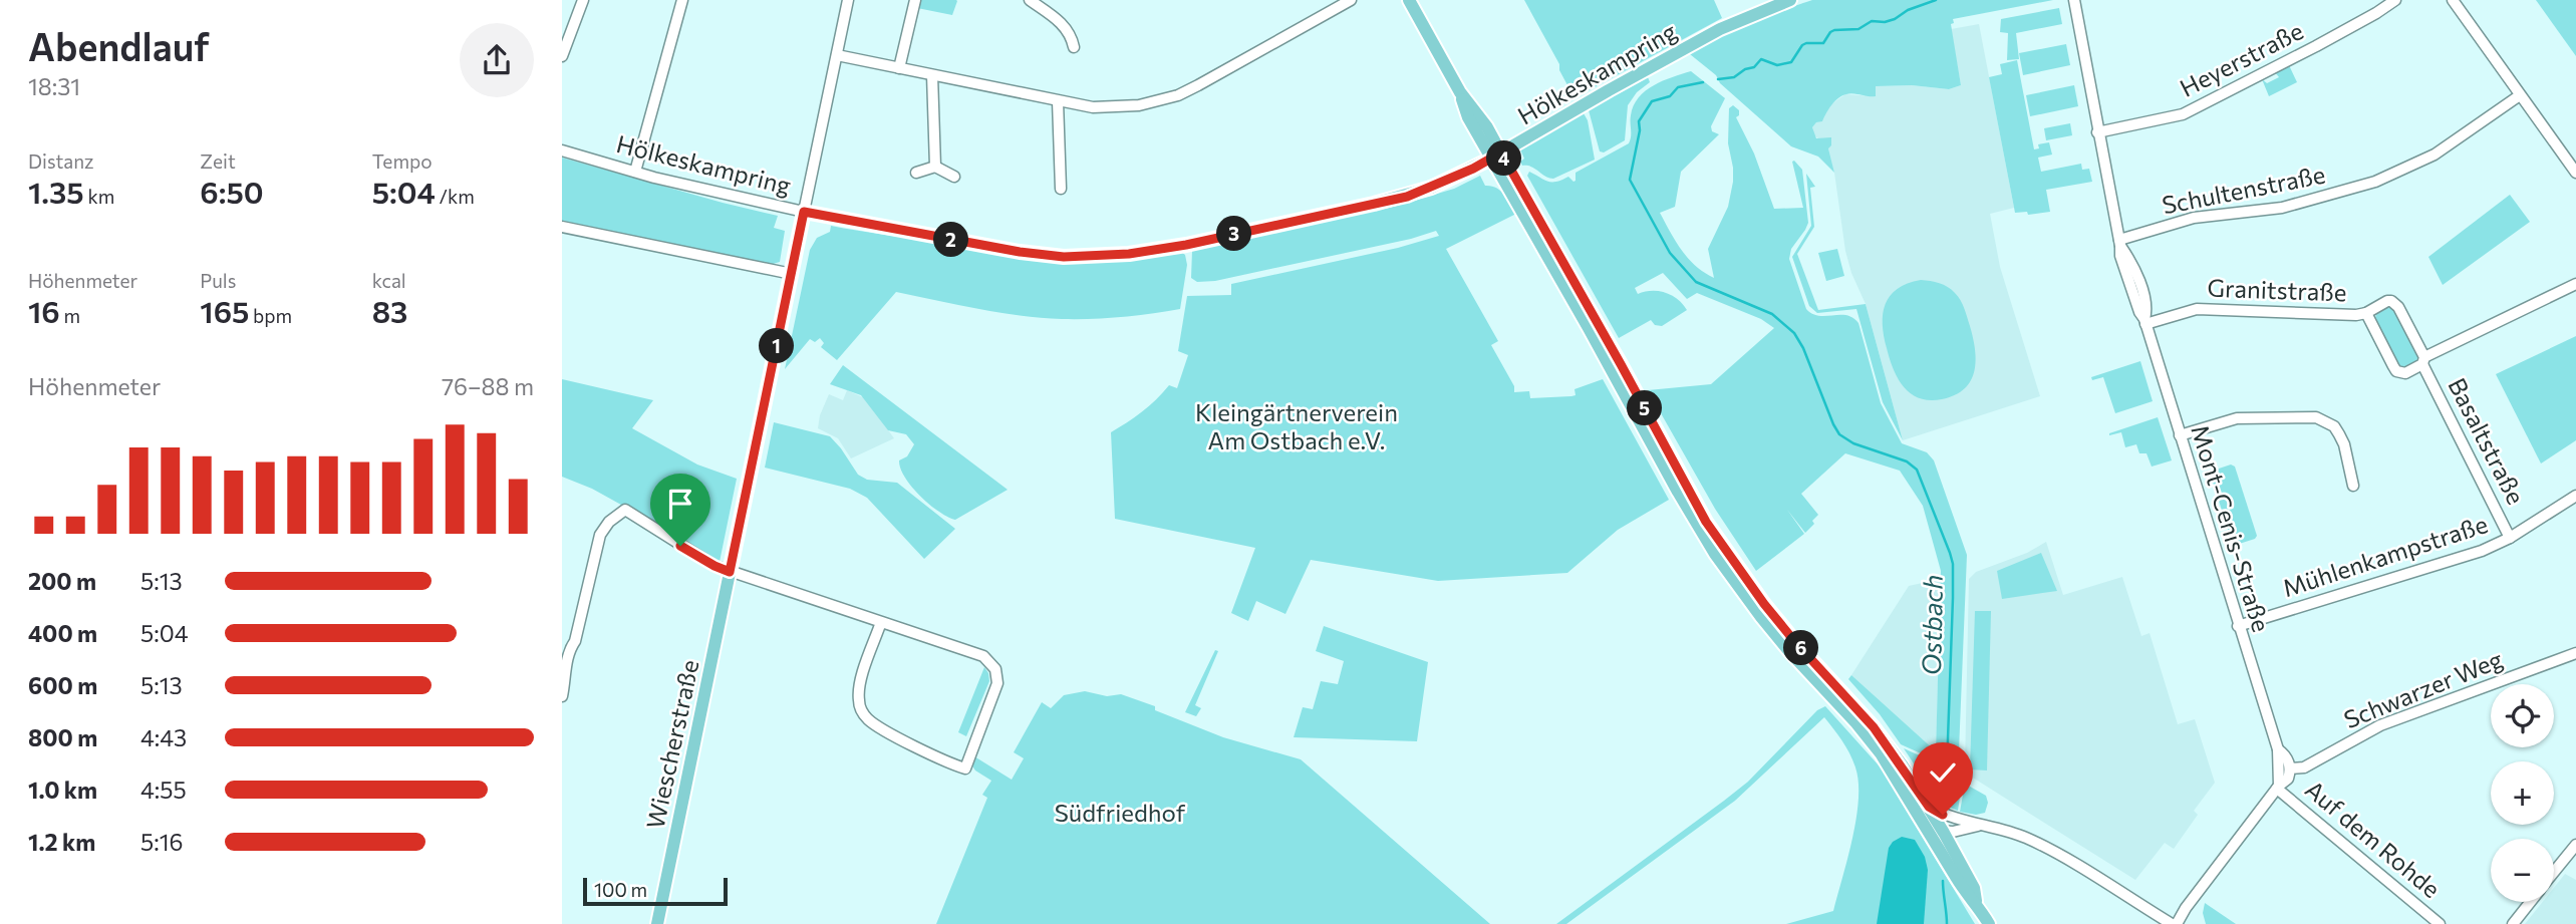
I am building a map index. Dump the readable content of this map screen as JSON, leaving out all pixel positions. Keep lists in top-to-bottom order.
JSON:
{
  "streets": {
    "main road": ["Hölkeskampring", "Wiescherstraße"],
    "street": [
      "Heyerstraße",
      "Schultenstraße",
      "Granitstraße",
      "Basaltstraße",
      "Mont-Cenis-Straße",
      "Mühlenkampstraße",
      "Schwarzer Weg",
      "Auf dem Rohde"
    ]
  },
  "crossings": [
    ["Heyerstraße", "Mont-Cenis-Straße"],
    ["Hölkeskampring", "Wiescherstraße"],
    ["Schultenstraße", "Mont-Cenis-Straße"],
    ["Granitstraße", "Basaltstraße"],
    ["Granitstraße", "Mont-Cenis-Straße"],
    ["Basaltstraße", "Mühlenkampstraße"],
    ["Mont-Cenis-Straße", "Mühlenkampstraße"],
    ["Mont-Cenis-Straße", "Schwarzer Weg"],
    ["Mont-Cenis-Straße", "Auf dem Rohde"]
  ],
  "water": ["Ostbach"],
  "parks": ["Kleingärtnerverein Am Ostbach e.V.", "Südfriedhof"],
  "scale_bar": "100 m",
  "page": {
    "heading": ["Abendlauf", "18:31"],
    "stats": [
      ["Distanz", "1.35 km"],
      ["Zeit", "6:50"],
      ["Tempo", "5:04 /km"],
      ["Höhenmeter", "16 m"],
      ["Puls", "165 bpm"],
      ["kcal", "83"]
    ],
    "pins": [
      "4",
      "3",
      "2",
      "1",
      "5",
      "6"
    ],
    "chart": ["Höhenmeter", "76–88 m"],
    "list": [
      {
        "name": "200 m",
        "note": "5:13"
      },
      {
        "name": "400 m",
        "note": "5:04"
      },
      {
        "name": "600 m",
        "note": "5:13"
      },
      {
        "name": "800 m",
        "note": "4:43"
      },
      {
        "name": "1.0 km",
        "note": "4:55"
      },
      {
        "name": "1.2 km",
        "note": "5:16"
      }
    ],
    "map_buttons": ["+", "−"],
    "scale": "100 m"
  }
}
